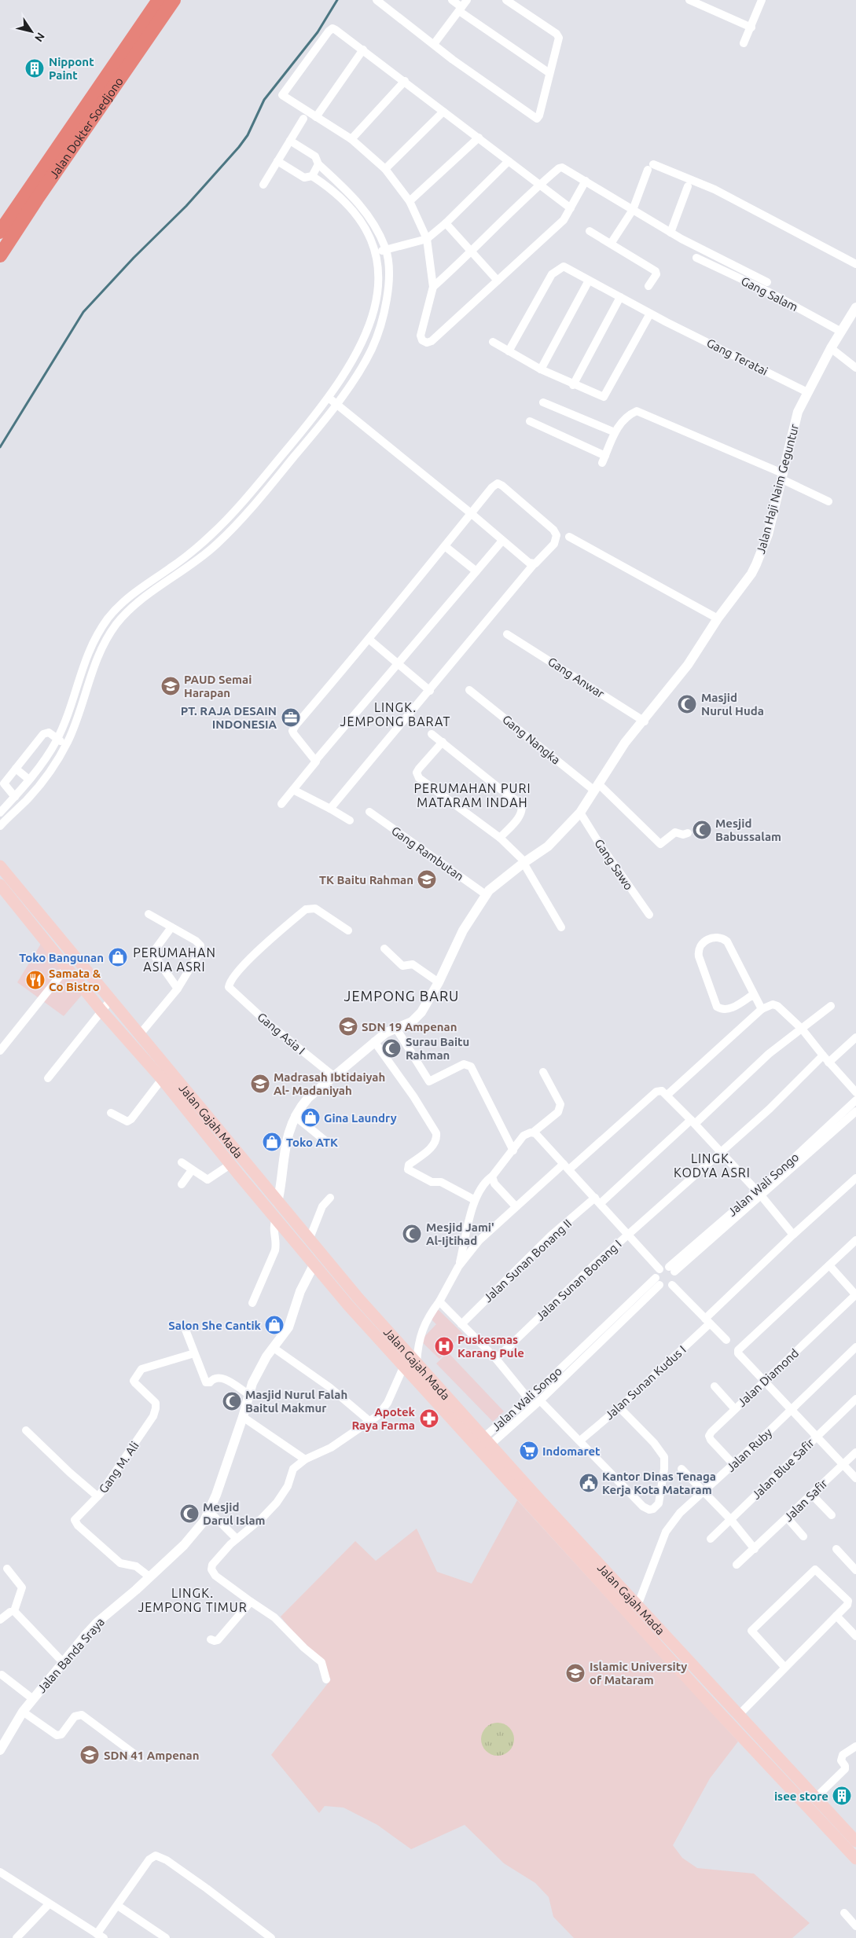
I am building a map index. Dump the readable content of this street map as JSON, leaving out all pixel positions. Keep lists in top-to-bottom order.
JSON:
{
  "streets": {
    "highway": ["Jalan Dokter Soedjono"],
    "main road": ["Jalan Gajah Mada"],
    "street": [
      "Gang Salam",
      "Gang Teratai",
      "Jalan Haji Naim Geguntur",
      "Gang Anwar",
      "Gang Nangka",
      "Gang Rambutan",
      "Gang Sawo",
      "Gang Asia I",
      "Jalan Wali Songo",
      "Jalan Sunan Bonang II",
      "Jalan Sunan Bonang I",
      "Jalan Diamond",
      "Jalan Sunan Kudus I",
      "Jalan Ruby",
      "Gang M. Ali",
      "Jalan Blue Safir",
      "Jalan Safir",
      "Jalan Banda Sraya"
    ]
  },
  "crossings": [
    ["Gang Salam", "Jalan Haji Naim Geguntur"],
    ["Gang Teratai", "Jalan Haji Naim Geguntur"],
    ["Jalan Haji Naim Geguntur", "Gang Anwar"],
    ["Jalan Haji Naim Geguntur", "Gang Nangka"],
    ["Jalan Haji Naim Geguntur", "Gang Rambutan"],
    ["Jalan Haji Naim Geguntur", "Gang Sawo"],
    ["Jalan Haji Naim Geguntur", "Gang Asia I"],
    ["Jalan Haji Naim Geguntur", "Jalan Gajah Mada"],
    ["Jalan Gajah Mada", "Jalan Wali Songo"],
    ["Jalan Gajah Mada", "Jalan Ruby"],
    ["Jalan Gajah Mada", "Jalan Banda Sraya"],
    ["Jalan Diamond", "Jalan Ruby"],
    ["Gang M. Ali", "Jalan Banda Sraya"]
  ],
  "districts": [
    "LINGK. JEMPONG BARAT",
    "PERUMAHAN PURI MATARAM INDAH",
    "PERUMAHAN ASIA ASRI",
    "JEMPONG BARU",
    "LINGK. KODYA ASRI",
    "LINGK. JEMPONG TIMUR"
  ],
  "places": {
    "building": ["Nippont Paint", "isee store"],
    "school or university": [
      "PAUD Semai Harapan",
      "TK Baitu Rahman",
      "SDN 19 Ampenan",
      "Madrasah Ibtidaiyah Al- Madaniyah",
      "Islamic University of Mataram",
      "SDN 41 Ampenan"
    ],
    "mosque": [
      "Masjid Nurul Huda",
      "Mesjid Babussalam",
      "Surau Baitu Rahman",
      "Mesjid Jami' Al-Ijtihad",
      "Masjid Nurul Falah Baitul Makmur",
      "Mesjid Darul Islam"
    ],
    "office": ["PT. RAJA DESAIN INDONESIA"],
    "shop": [
      "Toko Bangunan",
      "Gina Laundry",
      "Toko ATK",
      "Salon She Cantik"
    ],
    "restaurant": ["Samata & Co Bistro"],
    "hospital": ["Puskesmas Karang Pule"],
    "pharmacy": ["Apotek Raya Farma"],
    "supermarket": ["Indomaret"],
    "public building": ["Kantor Dinas Tenaga Kerja Kota Mataram"]
  },
  "north": "bottom right"
}
